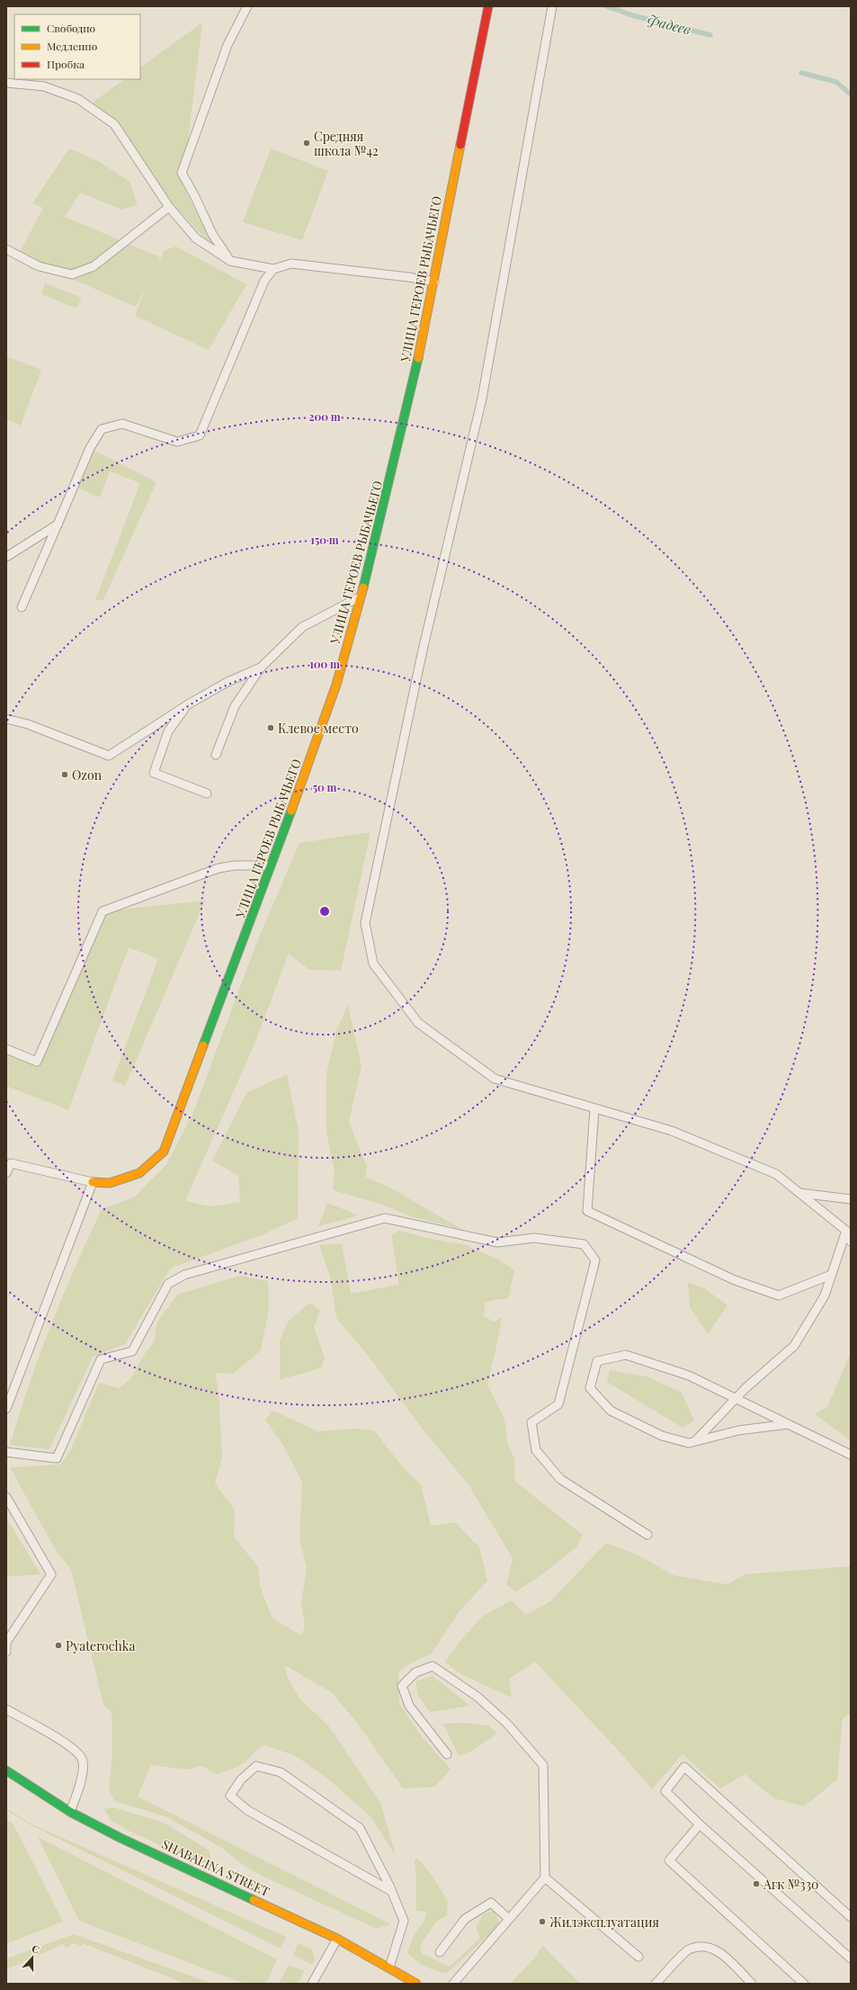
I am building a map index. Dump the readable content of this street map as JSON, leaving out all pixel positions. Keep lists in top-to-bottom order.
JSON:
{
  "streets": {
    "street": ["УЛИЦА ГЕРОЕВ РЫБАЧЬЕГО", "SHABALINA STREET"]
  },
  "water": ["Фадеев"],
  "places": [
    "Средняя школа №42",
    "Клевое место",
    "Ozon",
    "Pyaterochka",
    "Агк №330",
    "Жилэксплуатация"
  ],
  "legend": ["Свободно", "Медленно", "Пробка"],
  "north": "top",
  "rings": [
    "200 m",
    "150 m",
    "100 m",
    "50 m"
  ]
}
